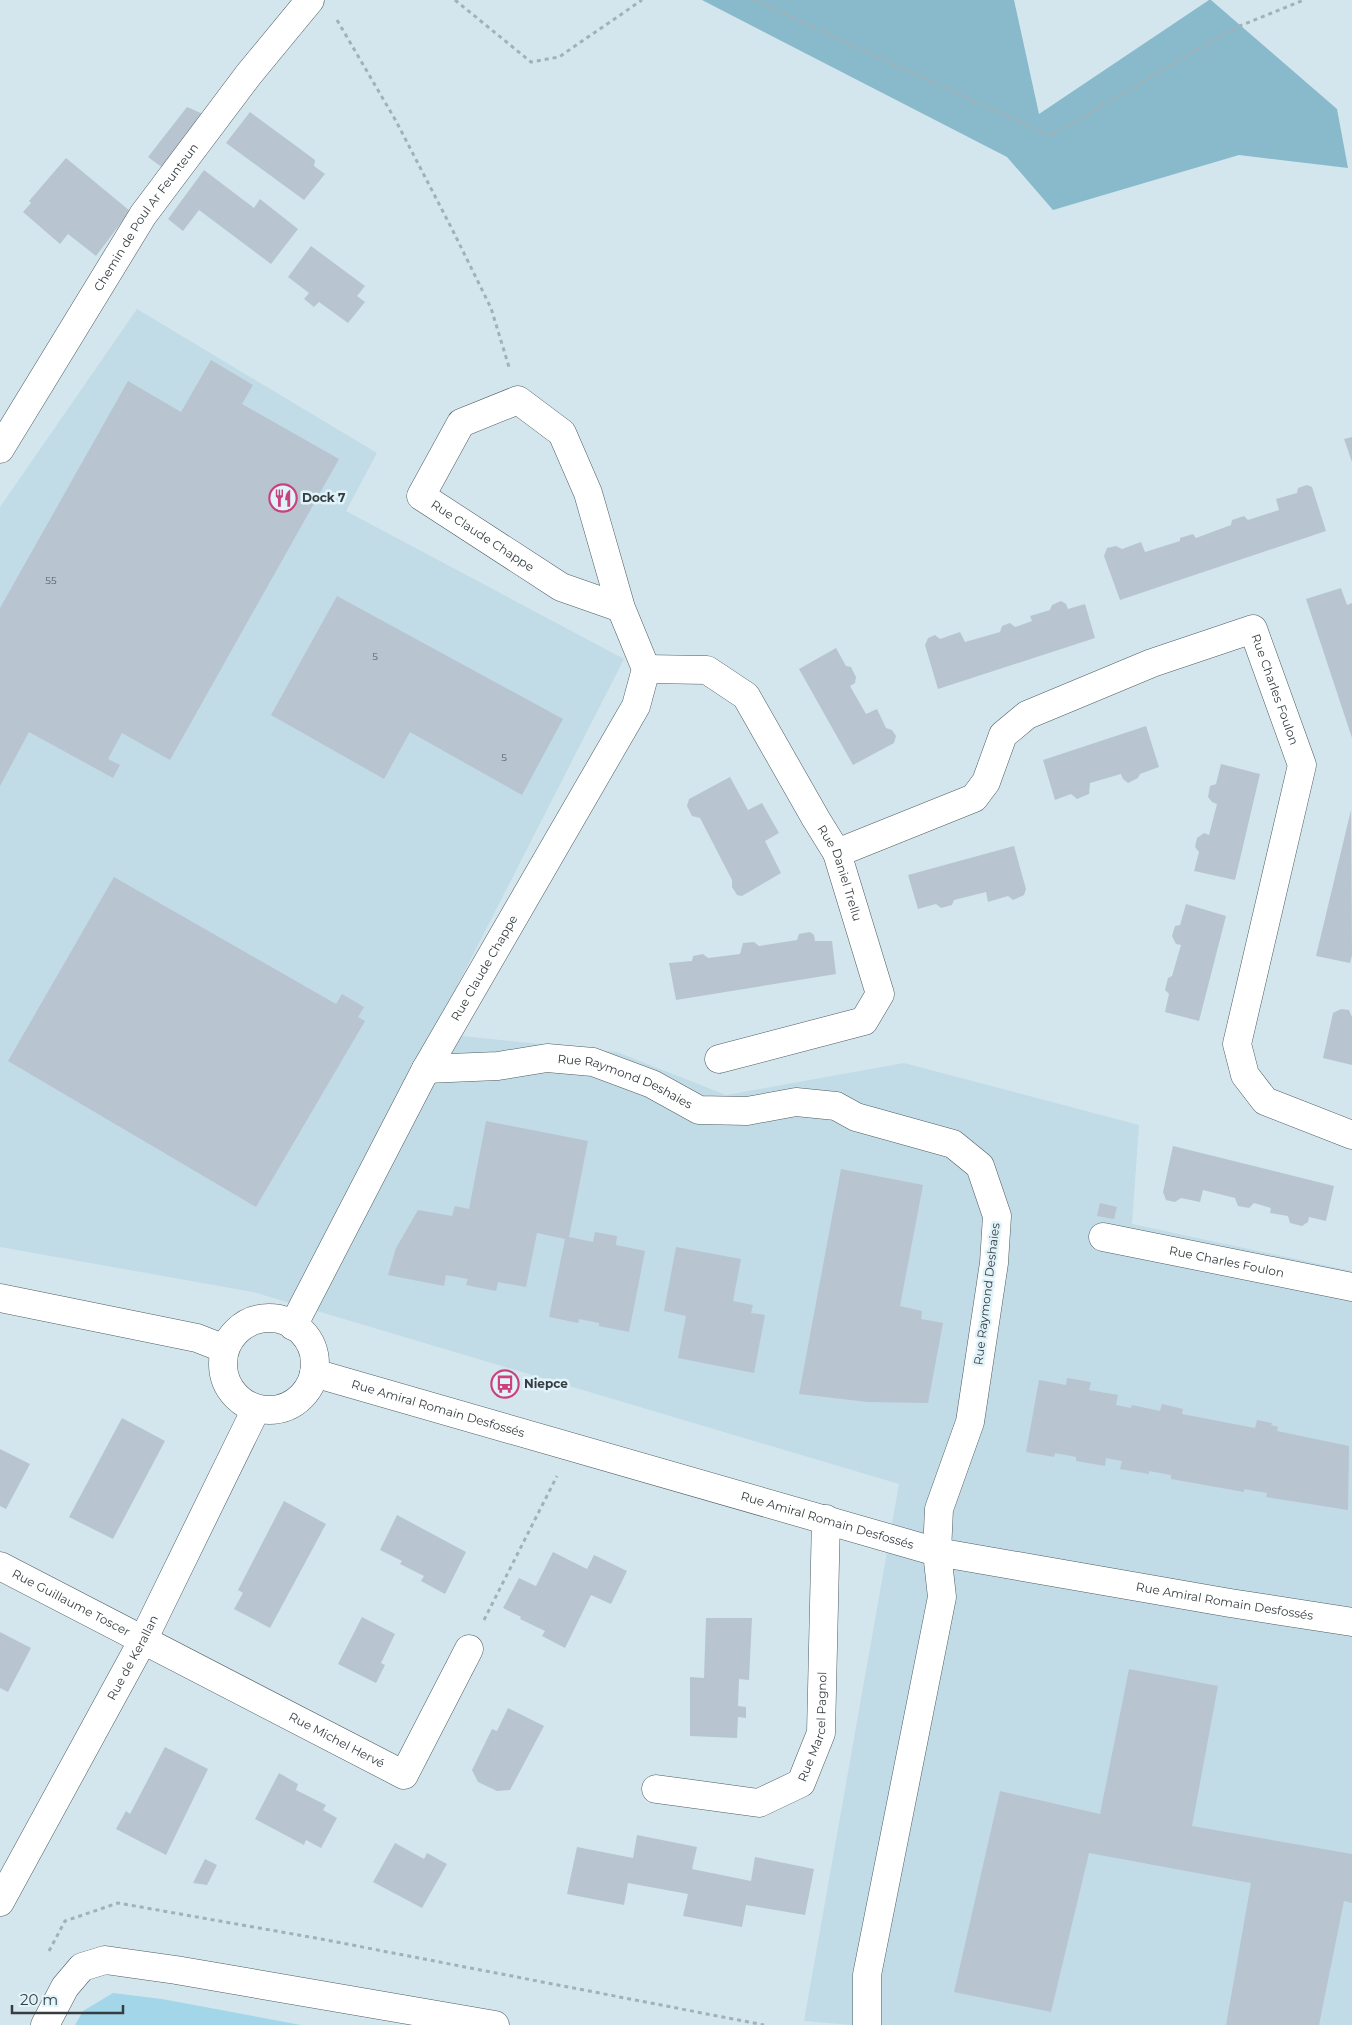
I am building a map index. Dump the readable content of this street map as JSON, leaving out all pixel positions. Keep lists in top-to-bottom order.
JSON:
{
  "streets": {
    "street": [
      "Chemin de Poul Ar Feunteun",
      "Rue Claude Chappe",
      "Rue Charles Foulon",
      "Rue Daniel Trellu",
      "Rue Raymond Deshaies",
      "Rue Amiral Romain Desfossés",
      "Rue Guillaume Toscer",
      "Rue de Kerallan",
      "Rue Marcel Pagnol",
      "Rue Michel Hervé"
    ]
  },
  "crossings": [
    ["Rue Claude Chappe", "Rue Daniel Trellu"],
    ["Rue Claude Chappe", "Rue Raymond Deshaies"],
    ["Rue Claude Chappe", "Rue Amiral Romain Desfossés"],
    ["Rue Claude Chappe", "Rue de Kerallan"],
    ["Rue Charles Foulon", "Rue Daniel Trellu"],
    ["Rue Raymond Deshaies", "Rue Amiral Romain Desfossés"],
    ["Rue Amiral Romain Desfossés", "Rue de Kerallan"],
    ["Rue Amiral Romain Desfossés", "Rue Marcel Pagnol"],
    ["Rue Guillaume Toscer", "Rue de Kerallan"],
    ["Rue Guillaume Toscer", "Rue Michel Hervé"],
    ["Rue de Kerallan", "Rue Michel Hervé"]
  ],
  "places": {
    "restaurant": ["Dock 7"],
    "bus stop": ["Niepce"]
  },
  "house_numbers": ["55", "5", "5"],
  "scale_bar": "20 m"
}
